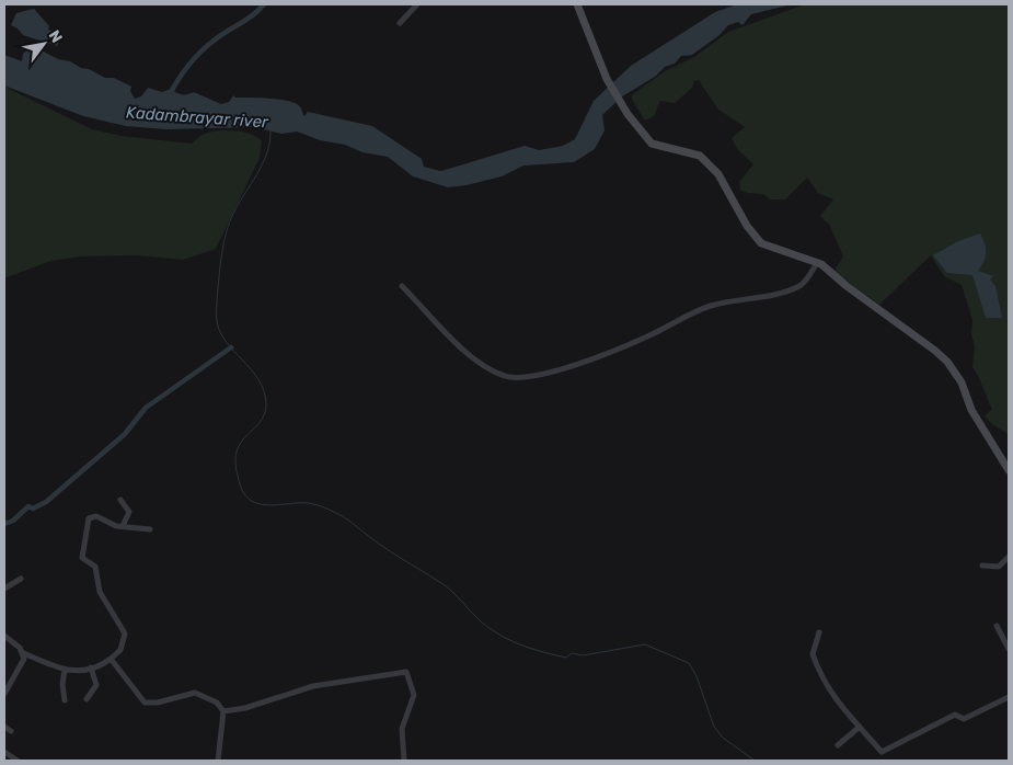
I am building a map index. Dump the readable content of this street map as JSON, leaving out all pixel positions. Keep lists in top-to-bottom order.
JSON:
{
  "water": ["Kadambrayar river"],
  "north": "top right"
}
